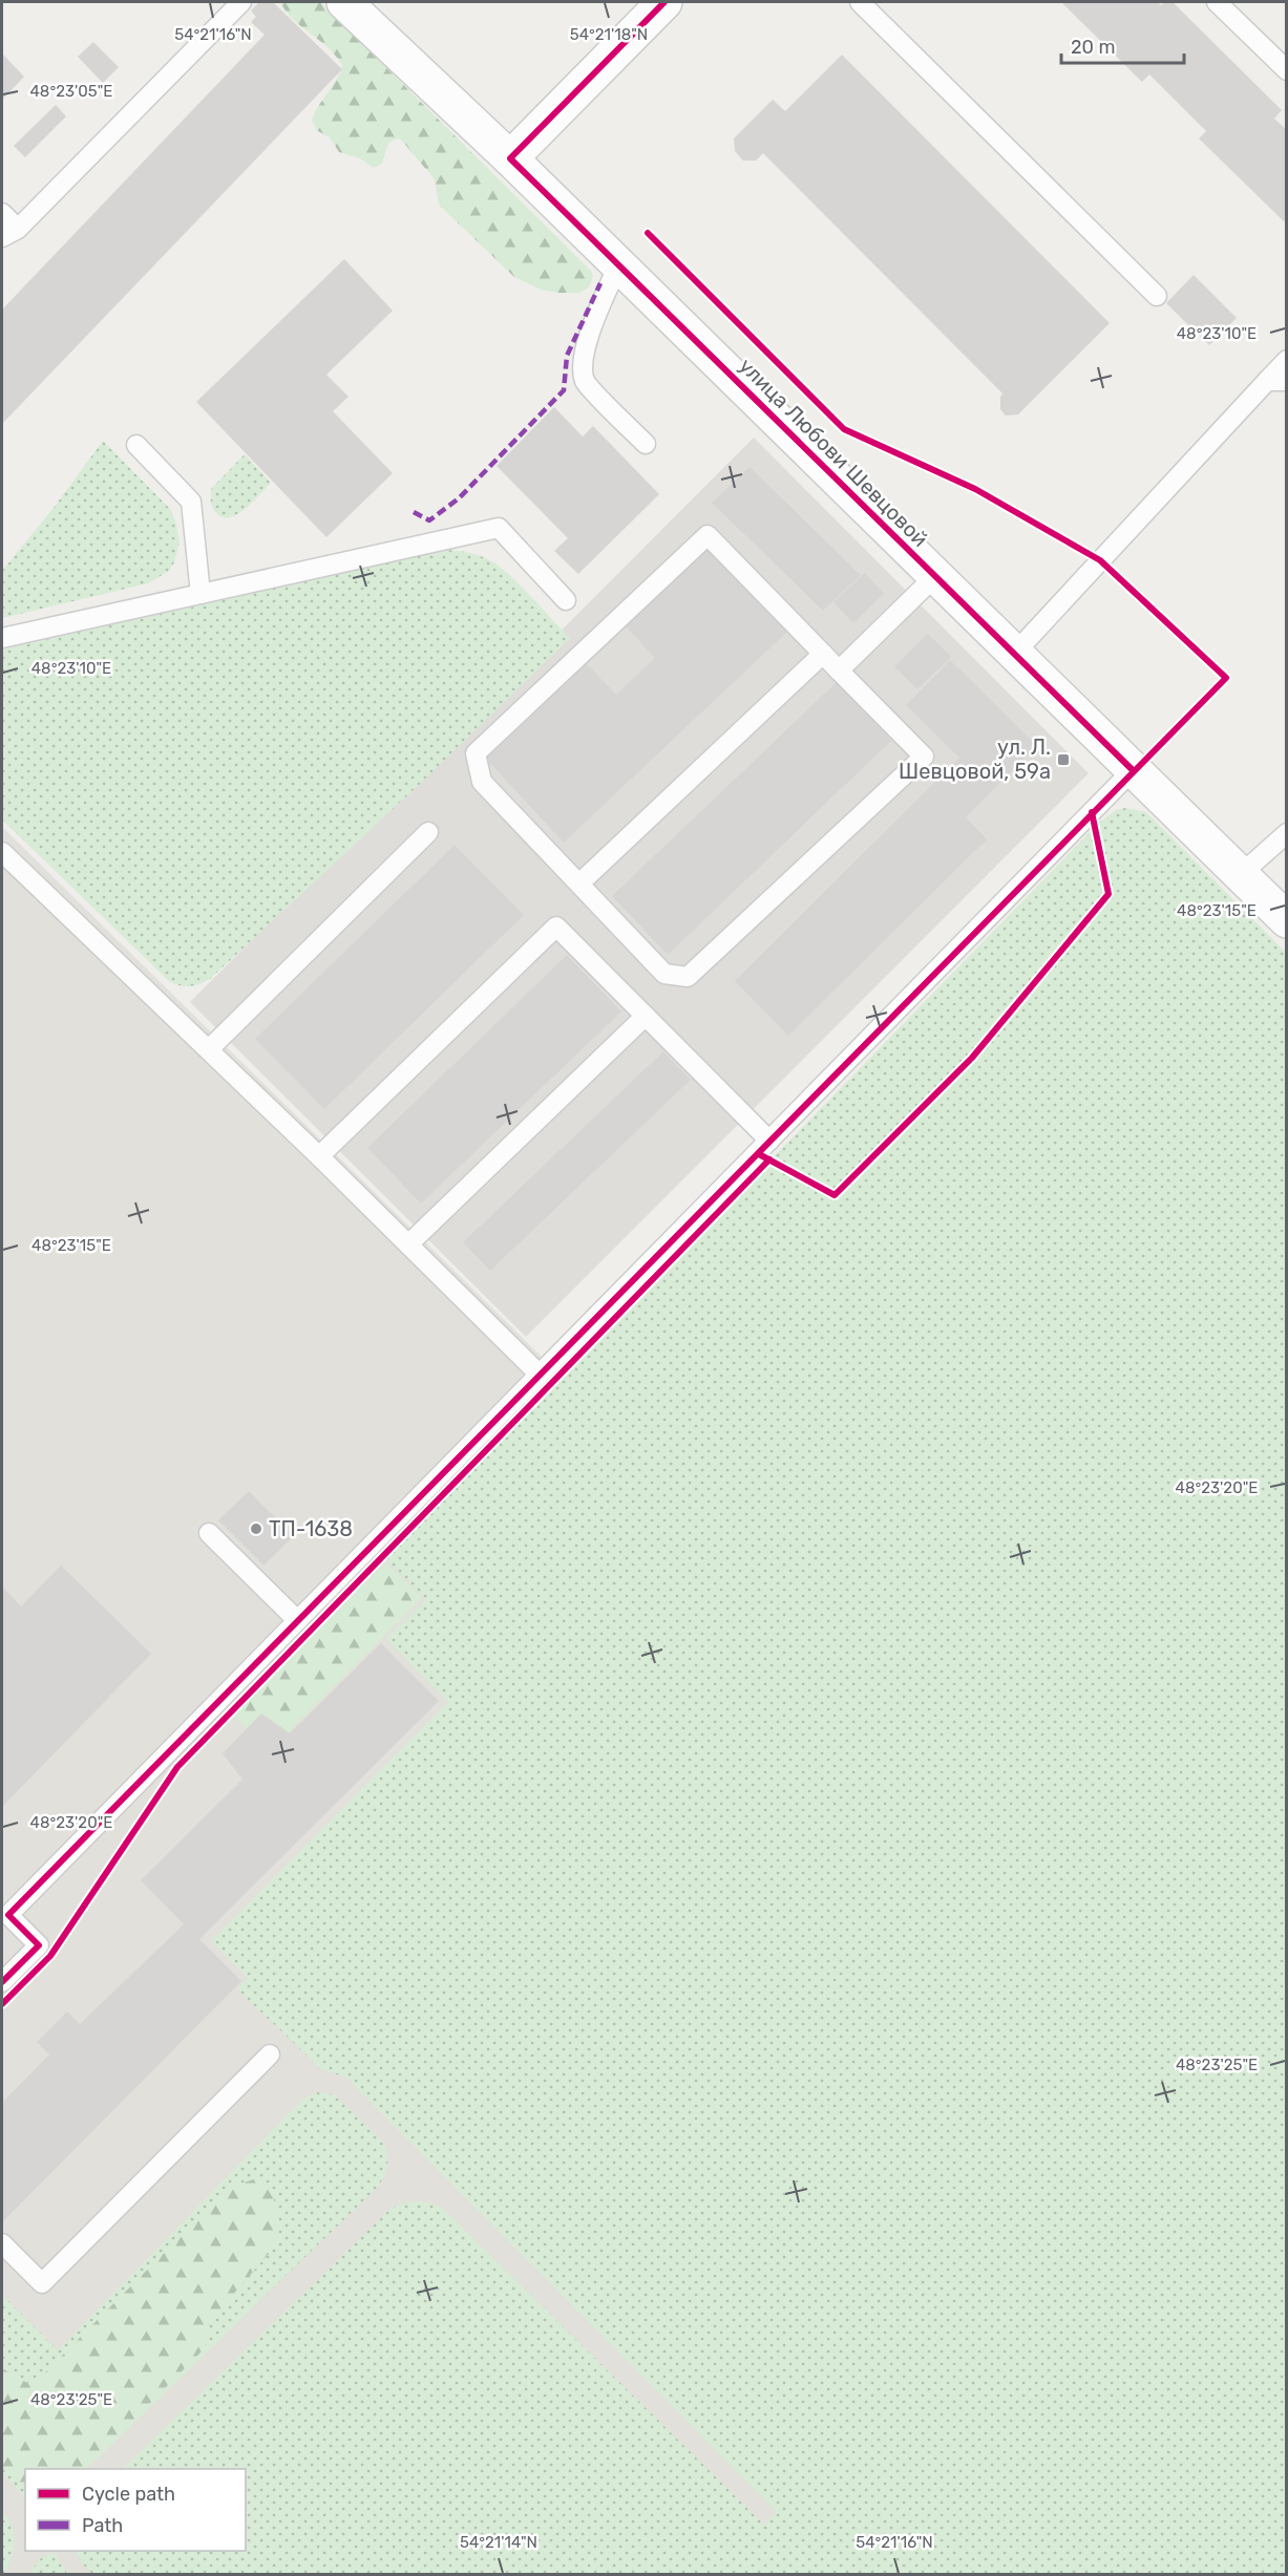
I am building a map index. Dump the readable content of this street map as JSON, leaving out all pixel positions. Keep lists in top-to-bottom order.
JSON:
{
  "streets": {
    "street": ["улица Любови Шевцовой"]
  },
  "places": {
    "transit": ["ул. Л. Шевцовой, 59а"],
    "other": ["ТП-1638"]
  },
  "legend": ["Cycle path", "Path"],
  "scale_bar": "20 m",
  "coordinates": [
    "54°21'16\"N",
    "54°21'18\"N",
    "48°23'05\"E",
    "48°23'10\"E",
    "48°23'15\"E",
    "48°23'20\"E",
    "48°23'25\"E",
    "54°21'14\"N"
  ]
}
